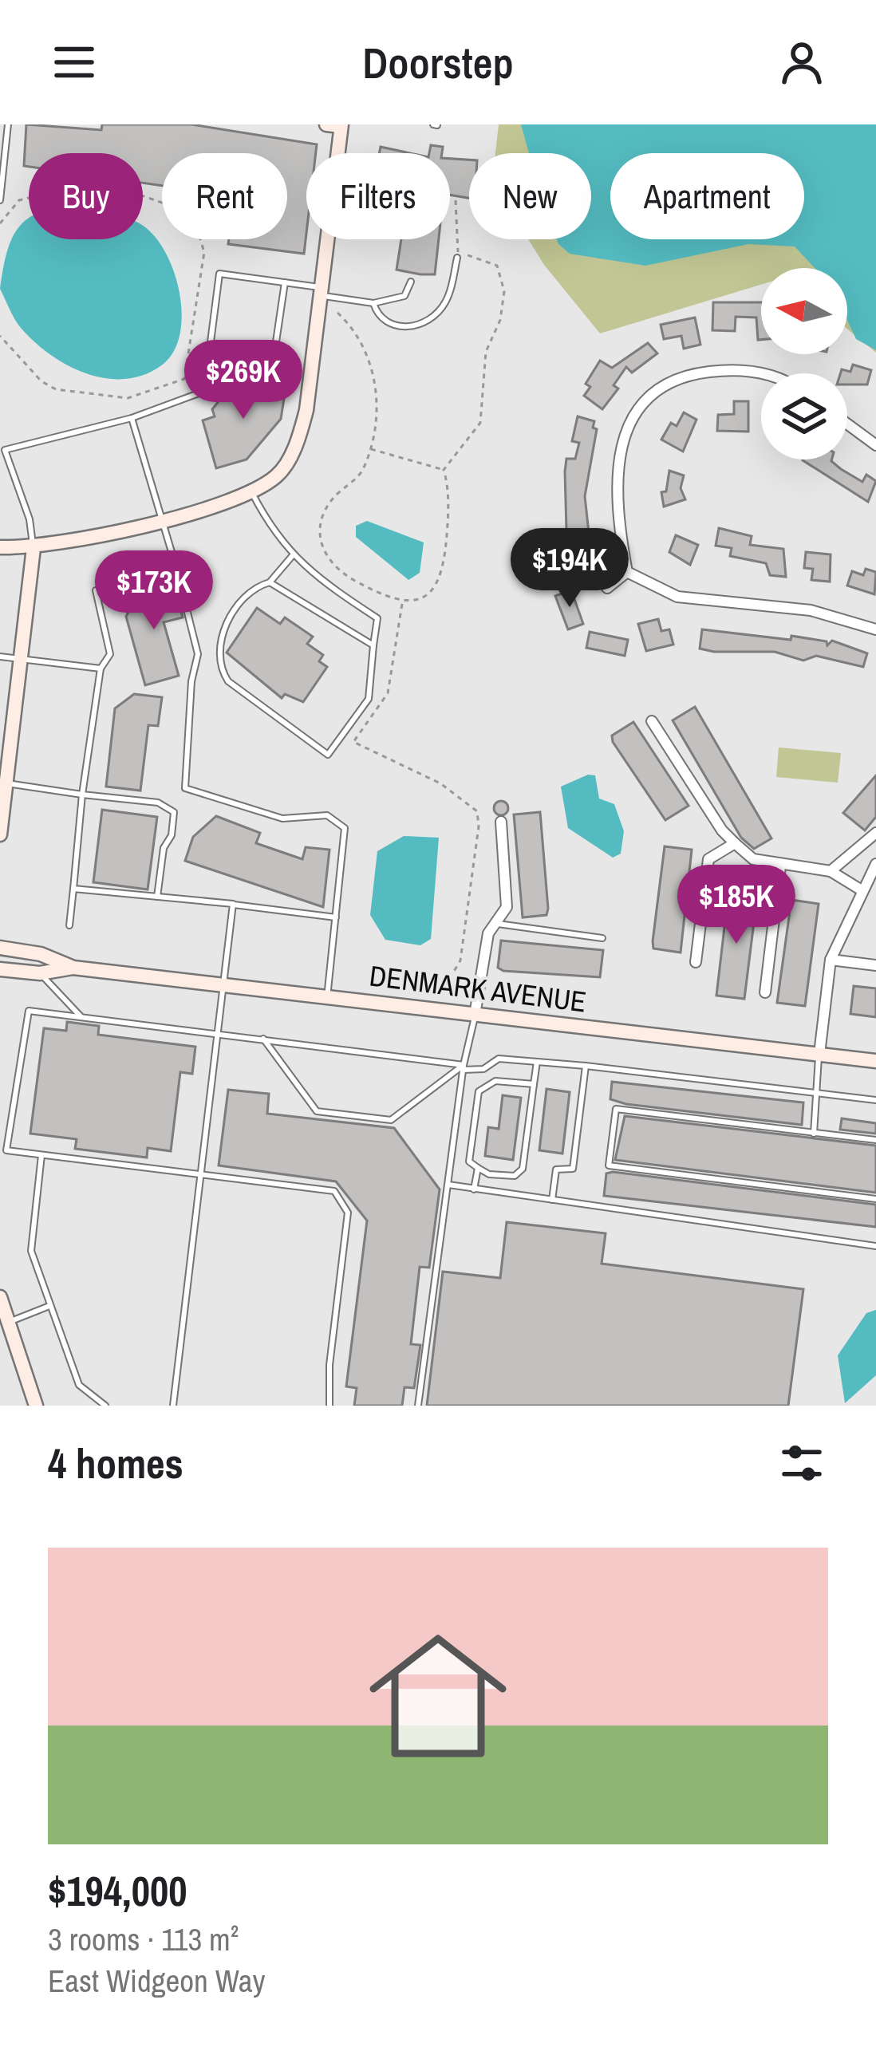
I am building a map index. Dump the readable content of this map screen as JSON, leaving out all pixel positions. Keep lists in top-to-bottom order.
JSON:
{
  "streets": {
    "street": ["DENMARK AVENUE"]
  },
  "north": "left",
  "page": {
    "header": "Doorstep",
    "chip": [
      "Buy",
      "Rent",
      "Filters",
      "New",
      "Apartment"
    ],
    "price": [
      "$269K",
      "$194K",
      "$173K",
      "$185K"
    ],
    "heading": "4 homes",
    "list": [
      {
        "name": "$194,000",
        "note": "3 rooms · 113 m² · East Widgeon Way"
      }
    ]
  }
}
